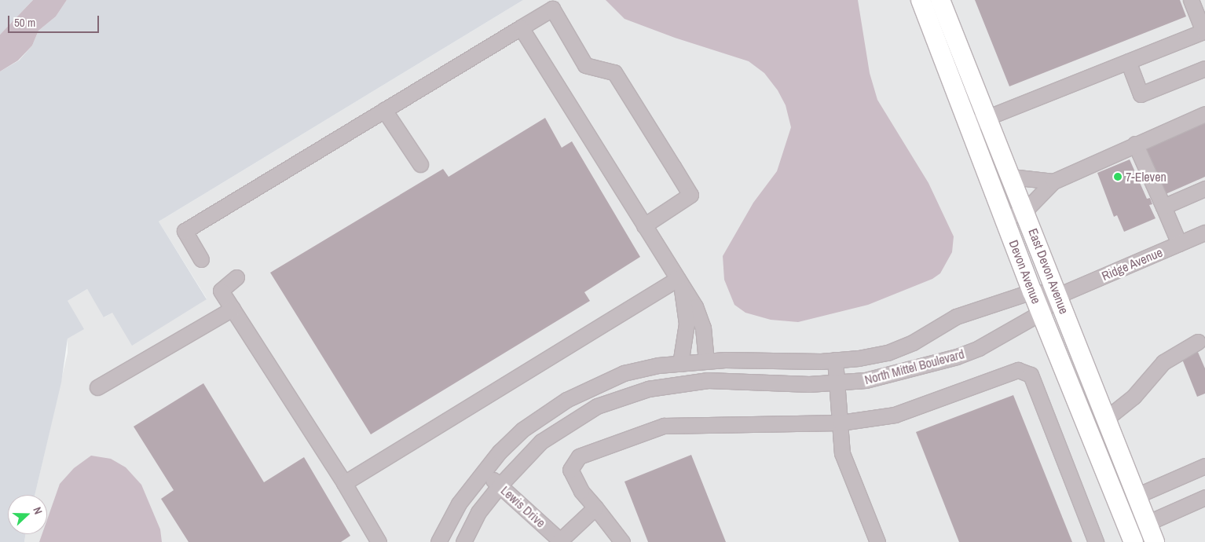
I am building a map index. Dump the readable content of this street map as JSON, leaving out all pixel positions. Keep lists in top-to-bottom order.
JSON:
{
  "streets": {
    "main road": ["East Devon Avenue", "Devon Avenue"],
    "street": ["Ridge Avenue", "North Mittel Boulevard", "Lewis Drive"]
  },
  "crossings": [
    ["Ridge Avenue", "East Devon Avenue"],
    ["Ridge Avenue", "North Mittel Boulevard"],
    ["East Devon Avenue", "North Mittel Boulevard"],
    ["Devon Avenue", "North Mittel Boulevard"],
    ["North Mittel Boulevard", "Lewis Drive"]
  ],
  "places": ["7-Eleven"],
  "scale_bar": "50 m",
  "north": "right"
}
